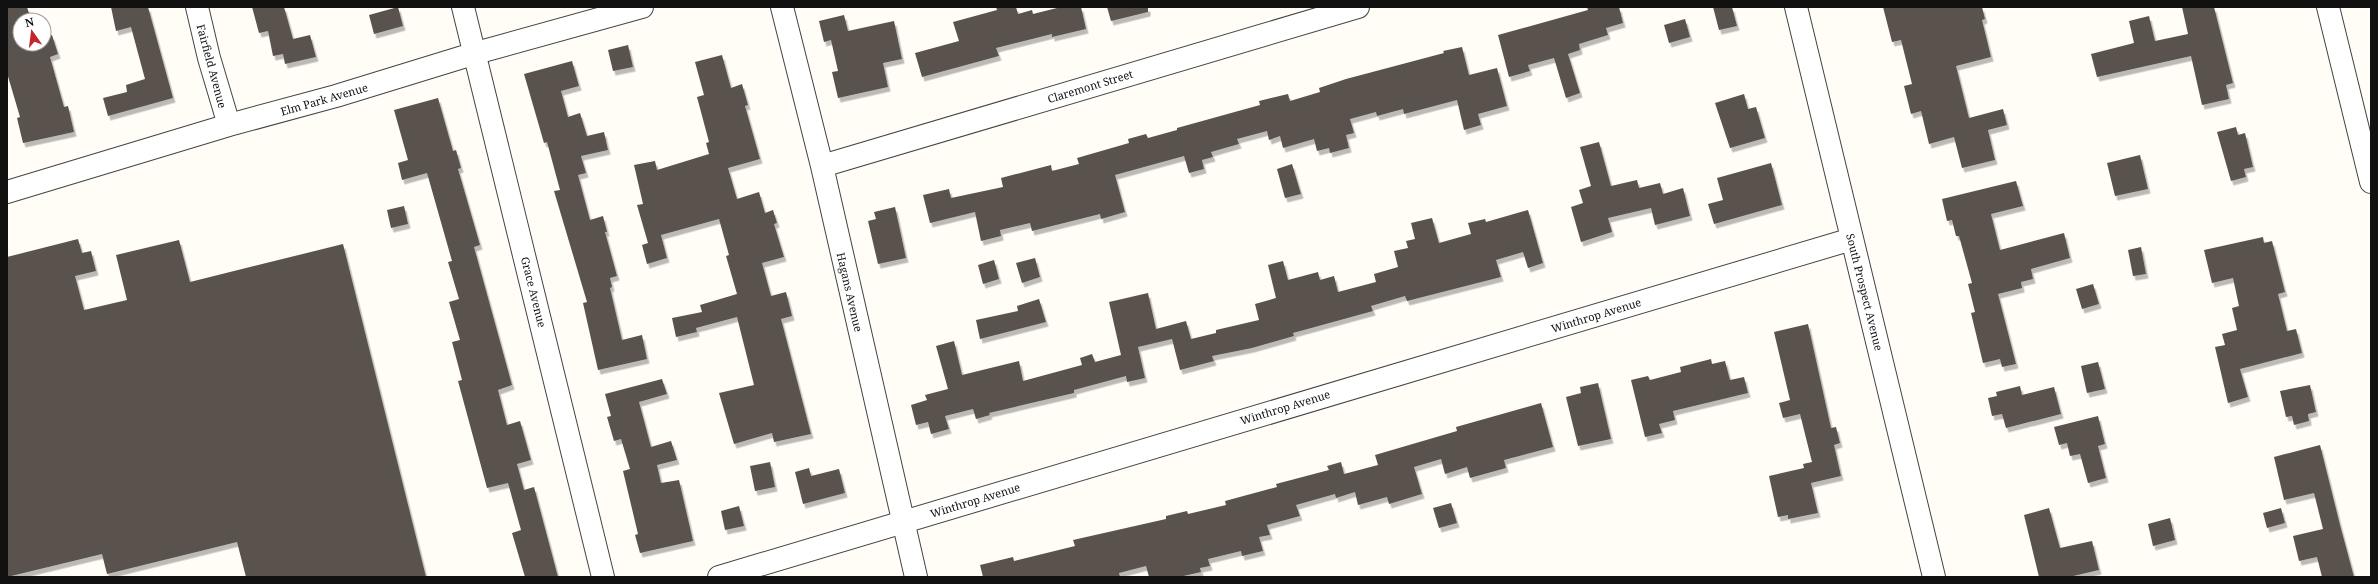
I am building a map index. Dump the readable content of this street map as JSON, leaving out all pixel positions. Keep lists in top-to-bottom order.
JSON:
{
  "streets": {
    "street": [
      "Fairfield Avenue",
      "Claremont Street",
      "Elm Park Avenue",
      "Grace Avenue",
      "Hagans Avenue",
      "South Prospect Avenue",
      "Winthrop Avenue"
    ]
  },
  "crossings": [
    ["Fairfield Avenue", "Elm Park Avenue"],
    ["Claremont Street", "Hagans Avenue"],
    ["Elm Park Avenue", "Grace Avenue"],
    ["Hagans Avenue", "Winthrop Avenue"],
    ["South Prospect Avenue", "Winthrop Avenue"]
  ],
  "north": "top"
}
